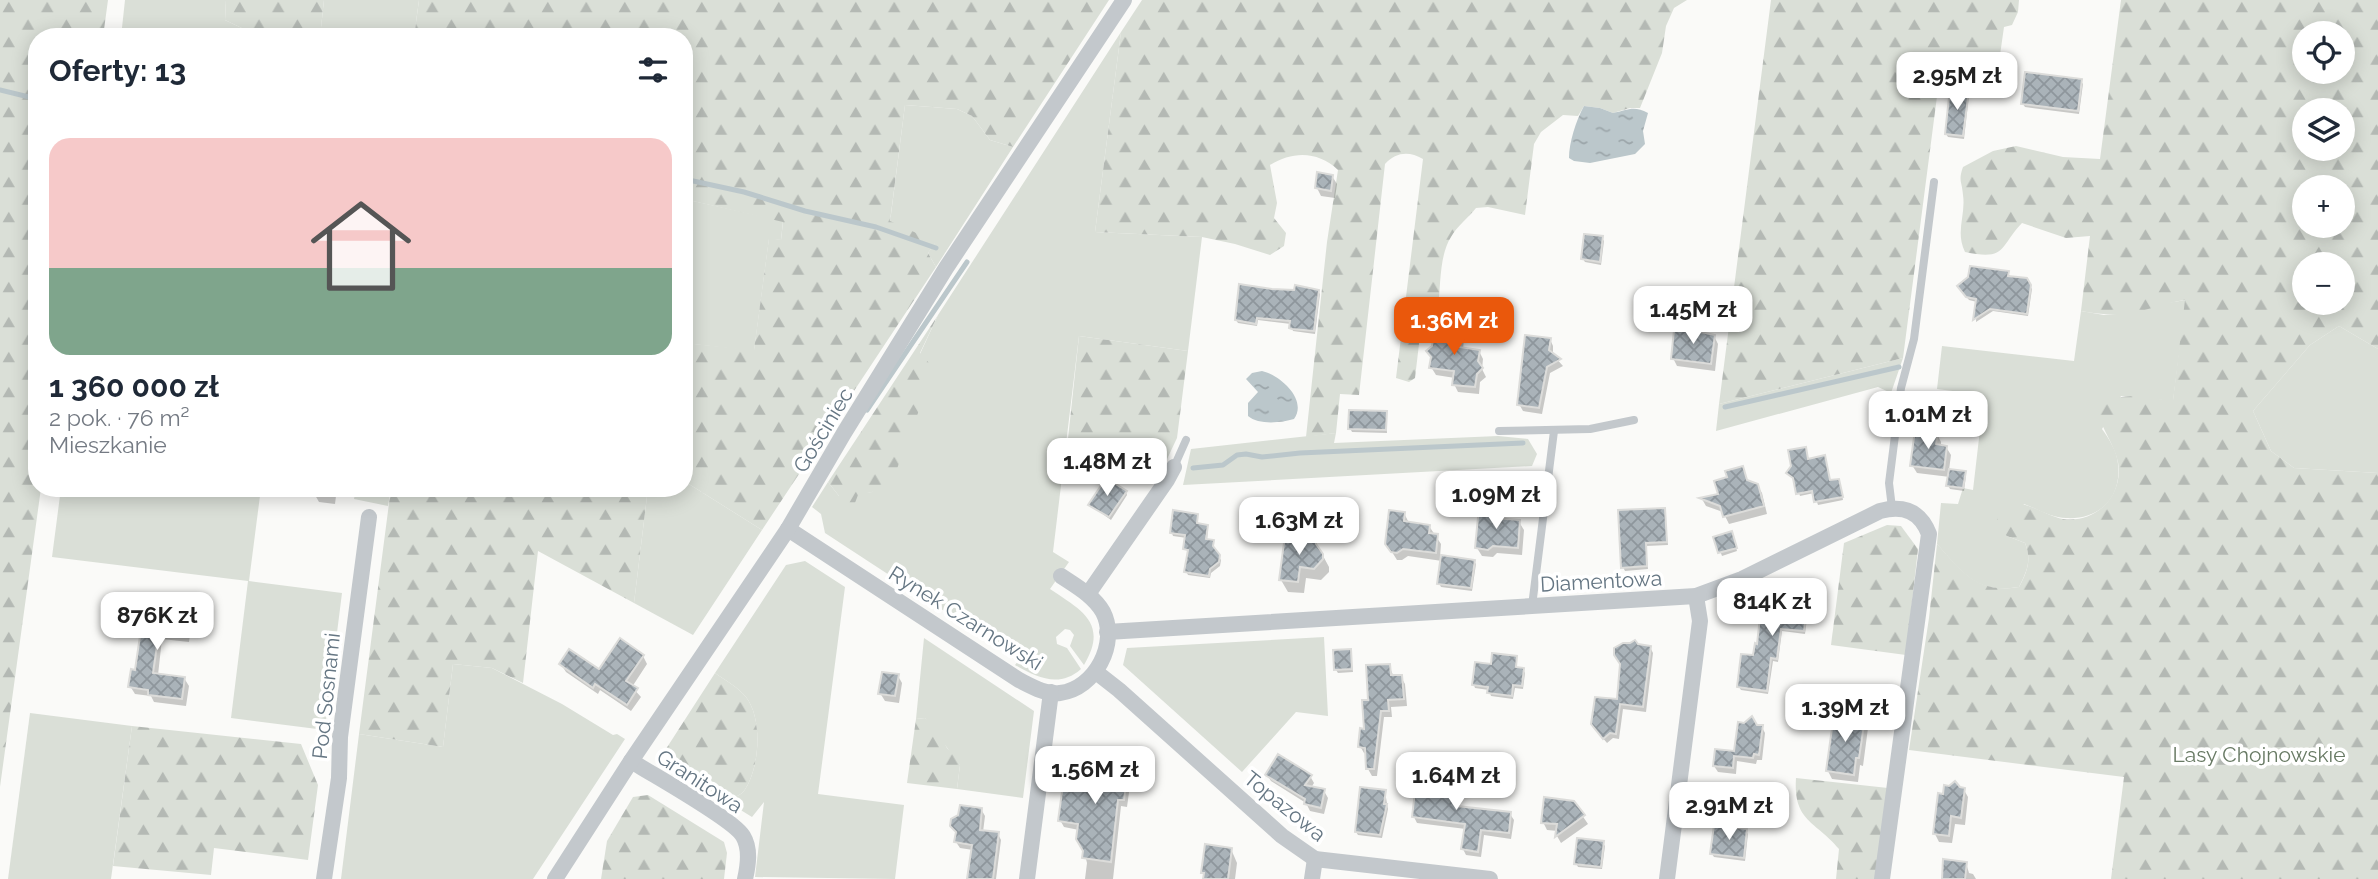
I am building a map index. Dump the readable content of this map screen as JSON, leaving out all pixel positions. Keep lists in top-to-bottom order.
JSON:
{
  "streets": {
    "street": [
      "Gościniec",
      "Diamentowa",
      "Rynek Czarnowski",
      "Pod Sosnami",
      "Granitowa",
      "Topazowa"
    ]
  },
  "crossings": [
    ["Gościniec", "Rynek Czarnowski"],
    ["Gościniec", "Granitowa"],
    ["Rynek Czarnowski", "Topazowa"]
  ],
  "parks": ["Lasy Chojnowskie"],
  "page": {
    "map_buttons": ["+", "−"],
    "heading": "Oferty: 13",
    "price": [
      "2.95M zł",
      "1.45M zł",
      "1.36M zł",
      "1.01M zł",
      "1.48M zł",
      "1.09M zł",
      "1.63M zł",
      "814K zł",
      "876K zł",
      "1.39M zł",
      "1.56M zł",
      "1.64M zł",
      "2.91M zł"
    ],
    "list": [
      {
        "name": "1 360 000 zł",
        "note": "2 pok. · 76 m² · Mieszkanie"
      }
    ]
  }
}
